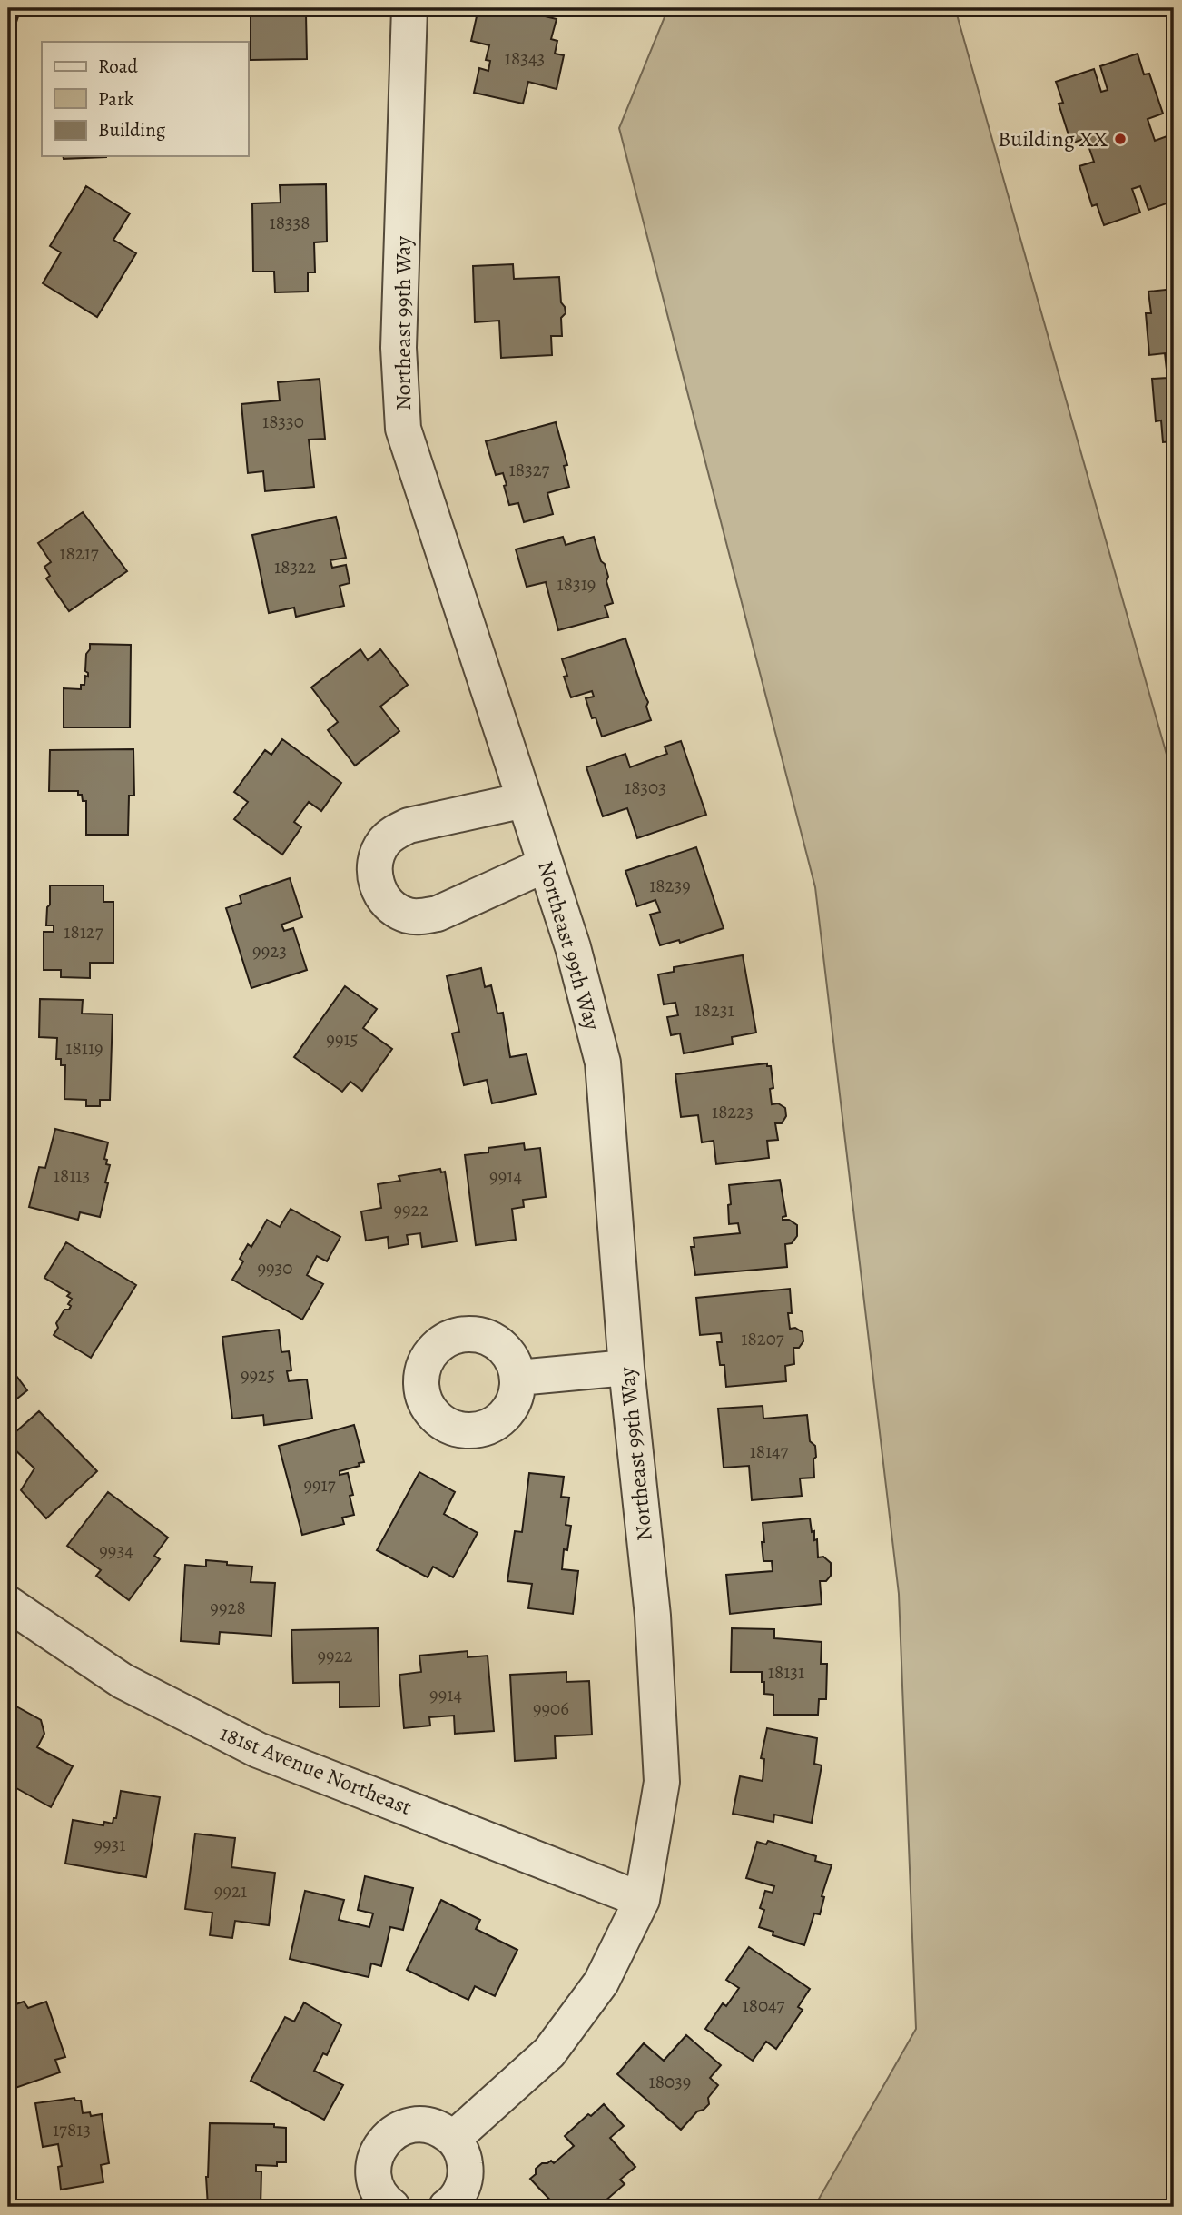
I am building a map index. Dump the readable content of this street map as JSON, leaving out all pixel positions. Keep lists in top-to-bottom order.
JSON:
{
  "streets": {
    "street": ["Northeast 99th Way", "181st Avenue Northeast"]
  },
  "crossings": [
    ["Northeast 99th Way", "181st Avenue Northeast"]
  ],
  "places": ["Building XX"],
  "house_numbers": [
    "18343",
    "18338",
    "18330",
    "18327",
    "18217",
    "18322",
    "18319",
    "18303",
    "18239",
    "18127",
    "9923",
    "18231",
    "9915",
    "18119",
    "18223",
    "18113",
    "9914",
    "9922",
    "9930",
    "18207",
    "9925",
    "18147",
    "9917",
    "9934",
    "9928",
    "9922",
    "18131",
    "9914",
    "9906",
    "9931",
    "9921",
    "18047",
    "18039",
    "17813"
  ],
  "legend": ["Road", "Park", "Building"]
}
